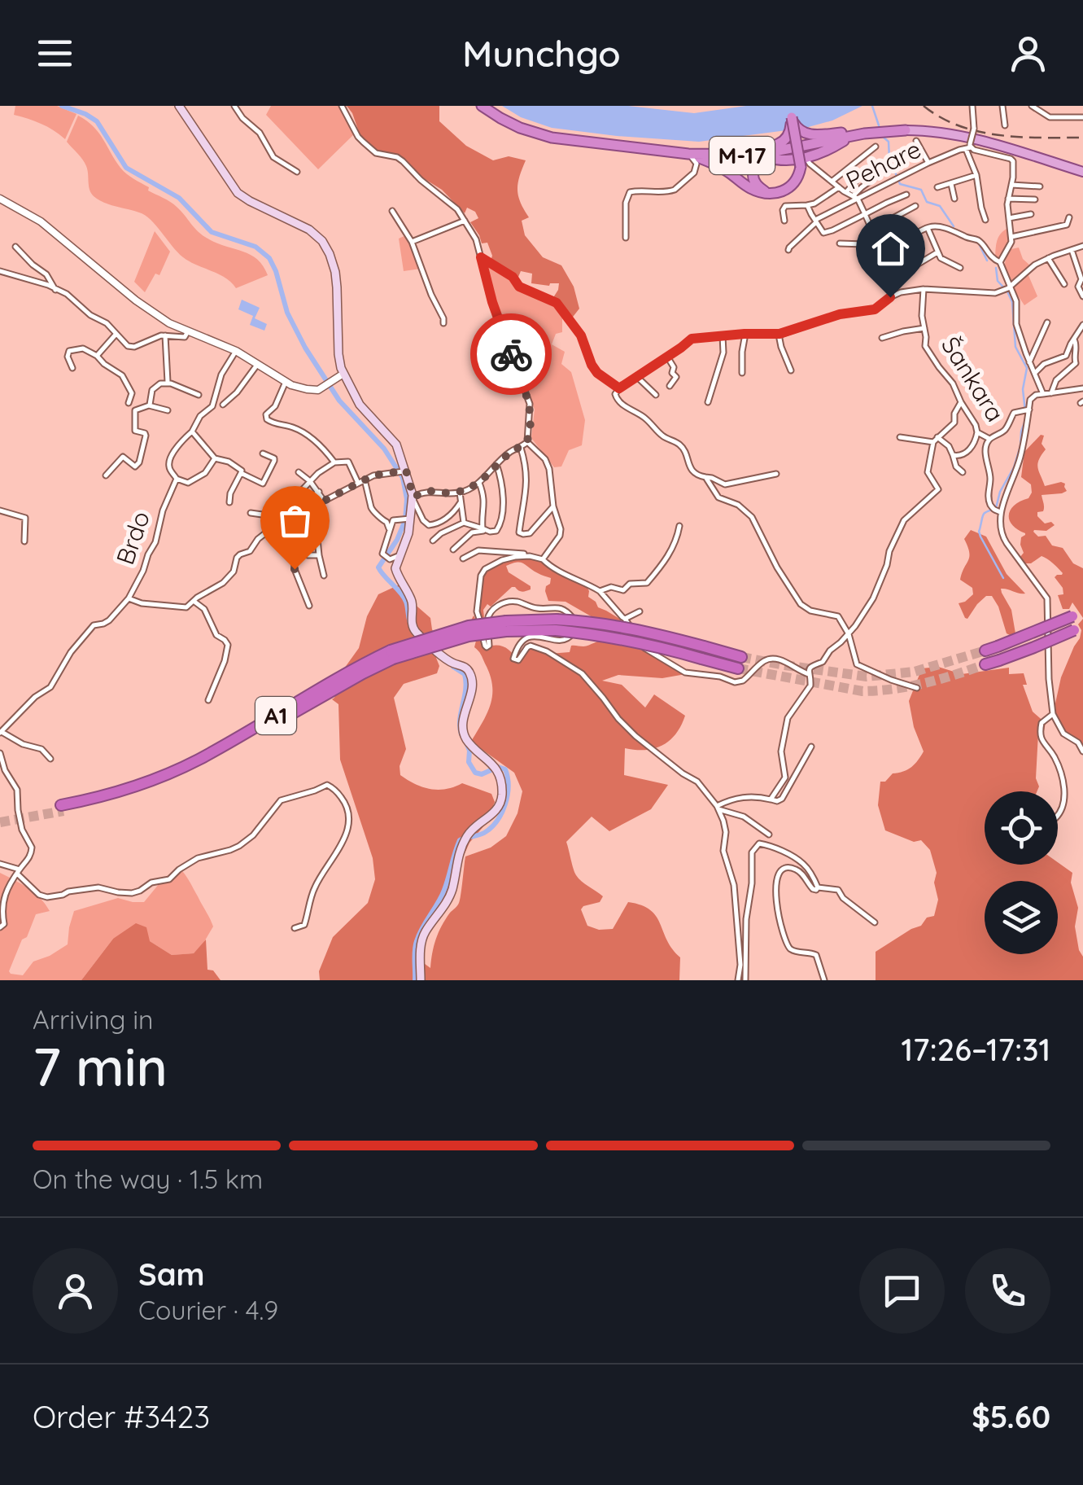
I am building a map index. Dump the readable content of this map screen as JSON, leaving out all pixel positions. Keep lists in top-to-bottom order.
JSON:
{
  "streets": {
    "highway": ["M-17", "A1"],
    "street": ["Pehare", "Šankara", "Brdo"]
  },
  "page": {
    "header": "Munchgo",
    "heading": ["7 min", "Arriving in", "17:26–17:31"],
    "panel": [
      "Sam",
      "Courier · 4.9",
      "Order #3423",
      "$5.60"
    ],
    "bar": "On the way · 1.5 km"
  }
}
